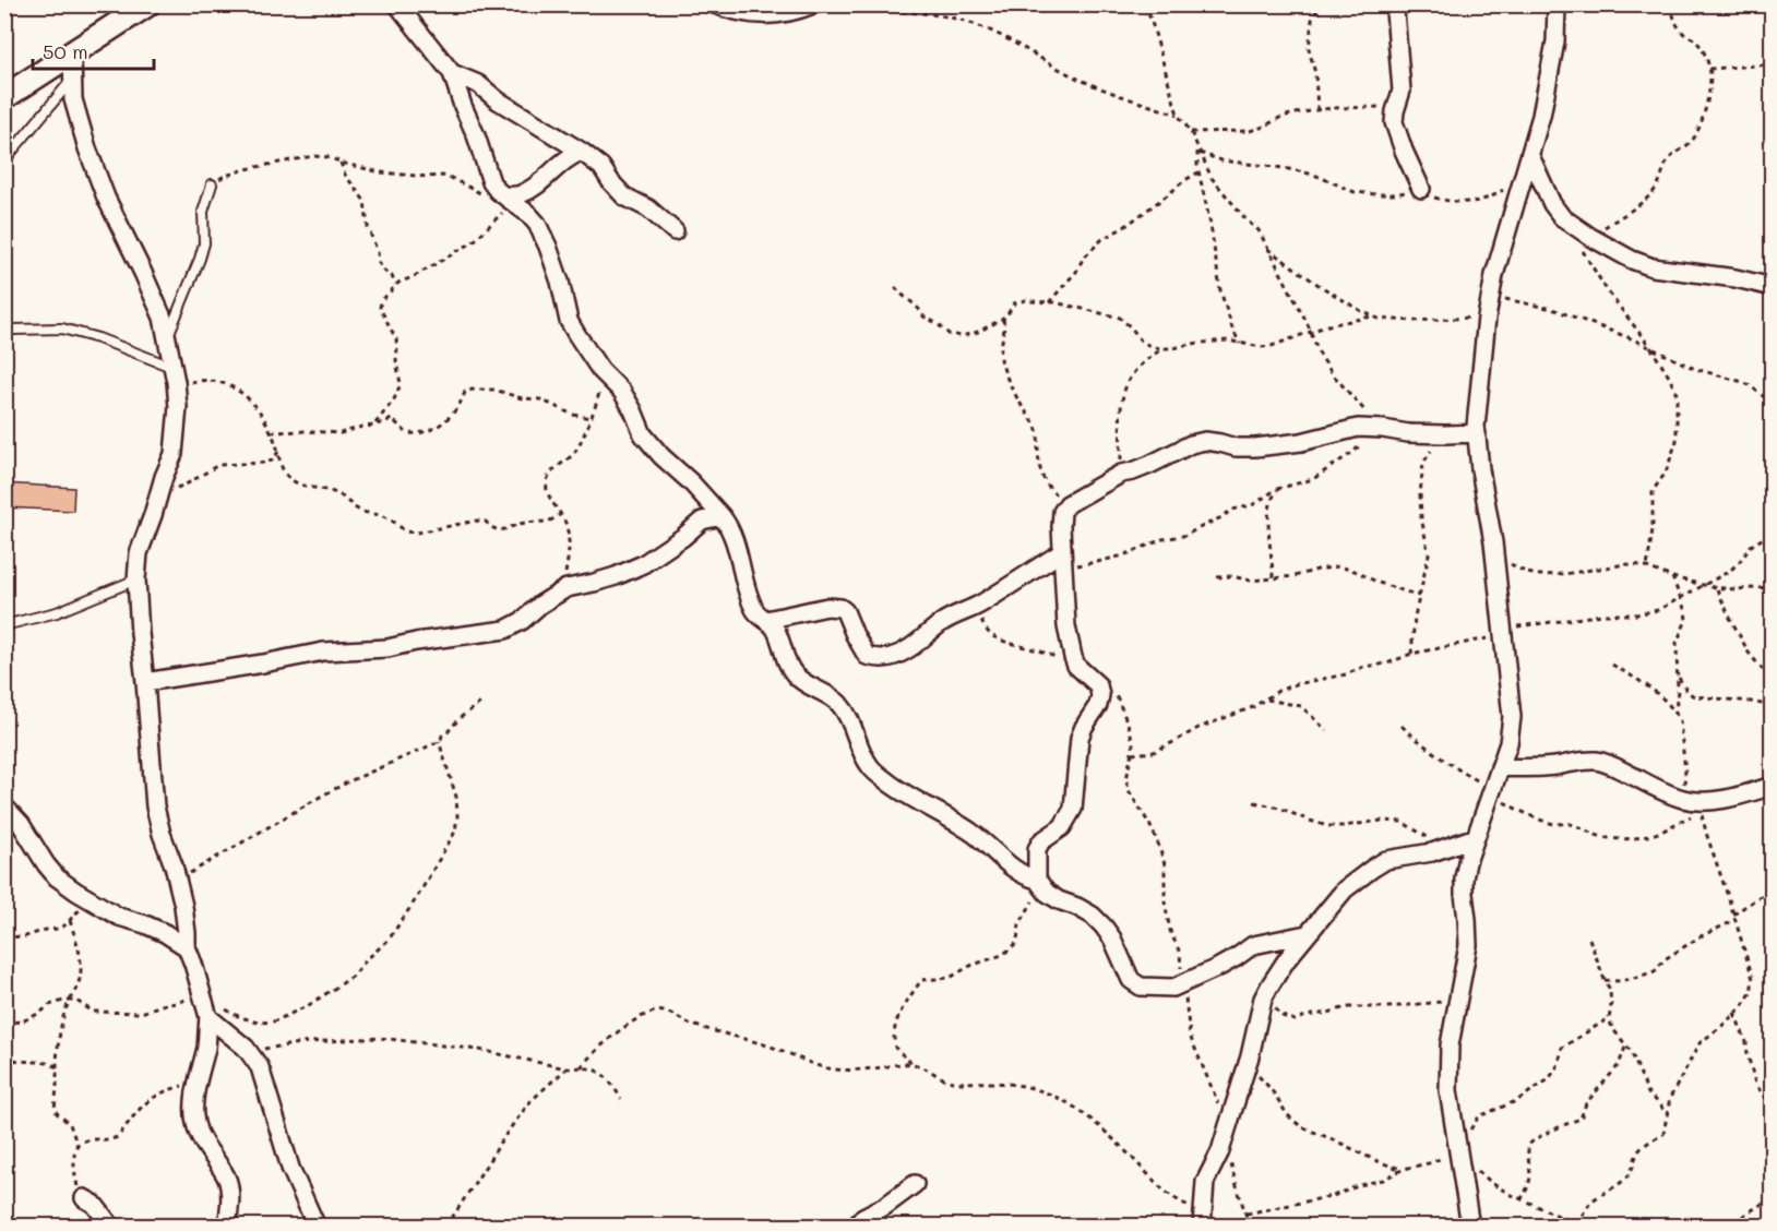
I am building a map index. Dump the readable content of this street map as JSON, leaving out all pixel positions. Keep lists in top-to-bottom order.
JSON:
{
  "scale_bar": "50 m"
}
